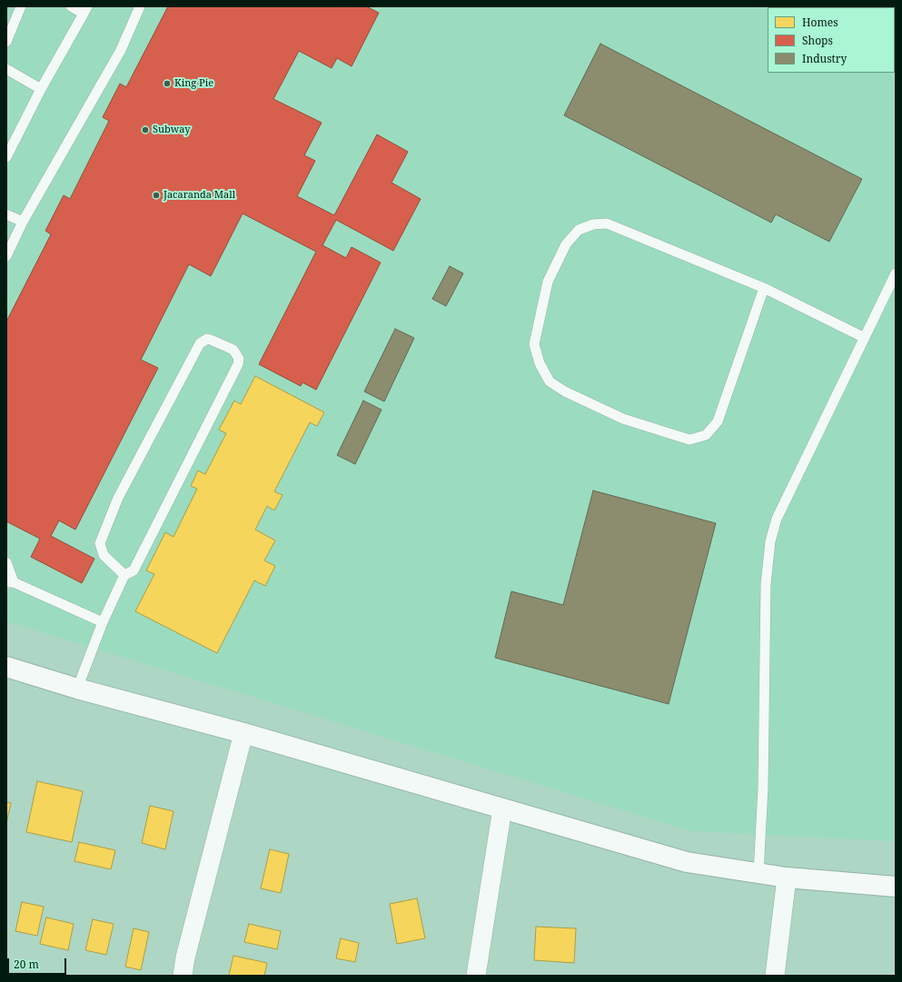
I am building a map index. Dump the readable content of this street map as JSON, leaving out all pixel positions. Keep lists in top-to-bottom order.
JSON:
{
  "places": ["King Pie", "Subway", "Jacaranda Mall"],
  "legend": ["Homes", "Shops", "Industry"],
  "scale_bar": "20 m"
}
